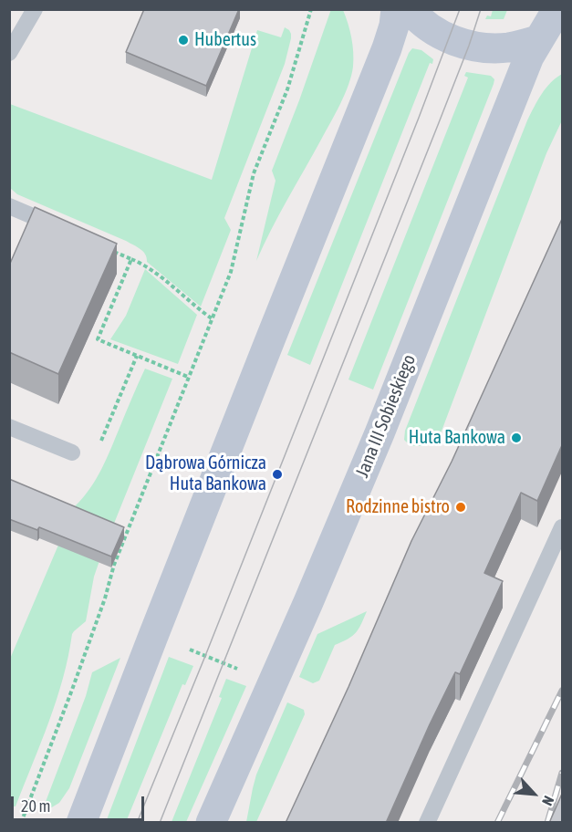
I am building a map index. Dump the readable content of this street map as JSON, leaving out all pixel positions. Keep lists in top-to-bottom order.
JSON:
{
  "streets": {
    "main road": ["Jana III Sobieskiego"]
  },
  "places": [
    "Hubertus",
    "Huta Bankowa",
    "Dąbrowa Górnicza Huta Bankowa",
    "Rodzinne bistro"
  ],
  "scale_bar": "20 m",
  "north": "bottom right"
}
